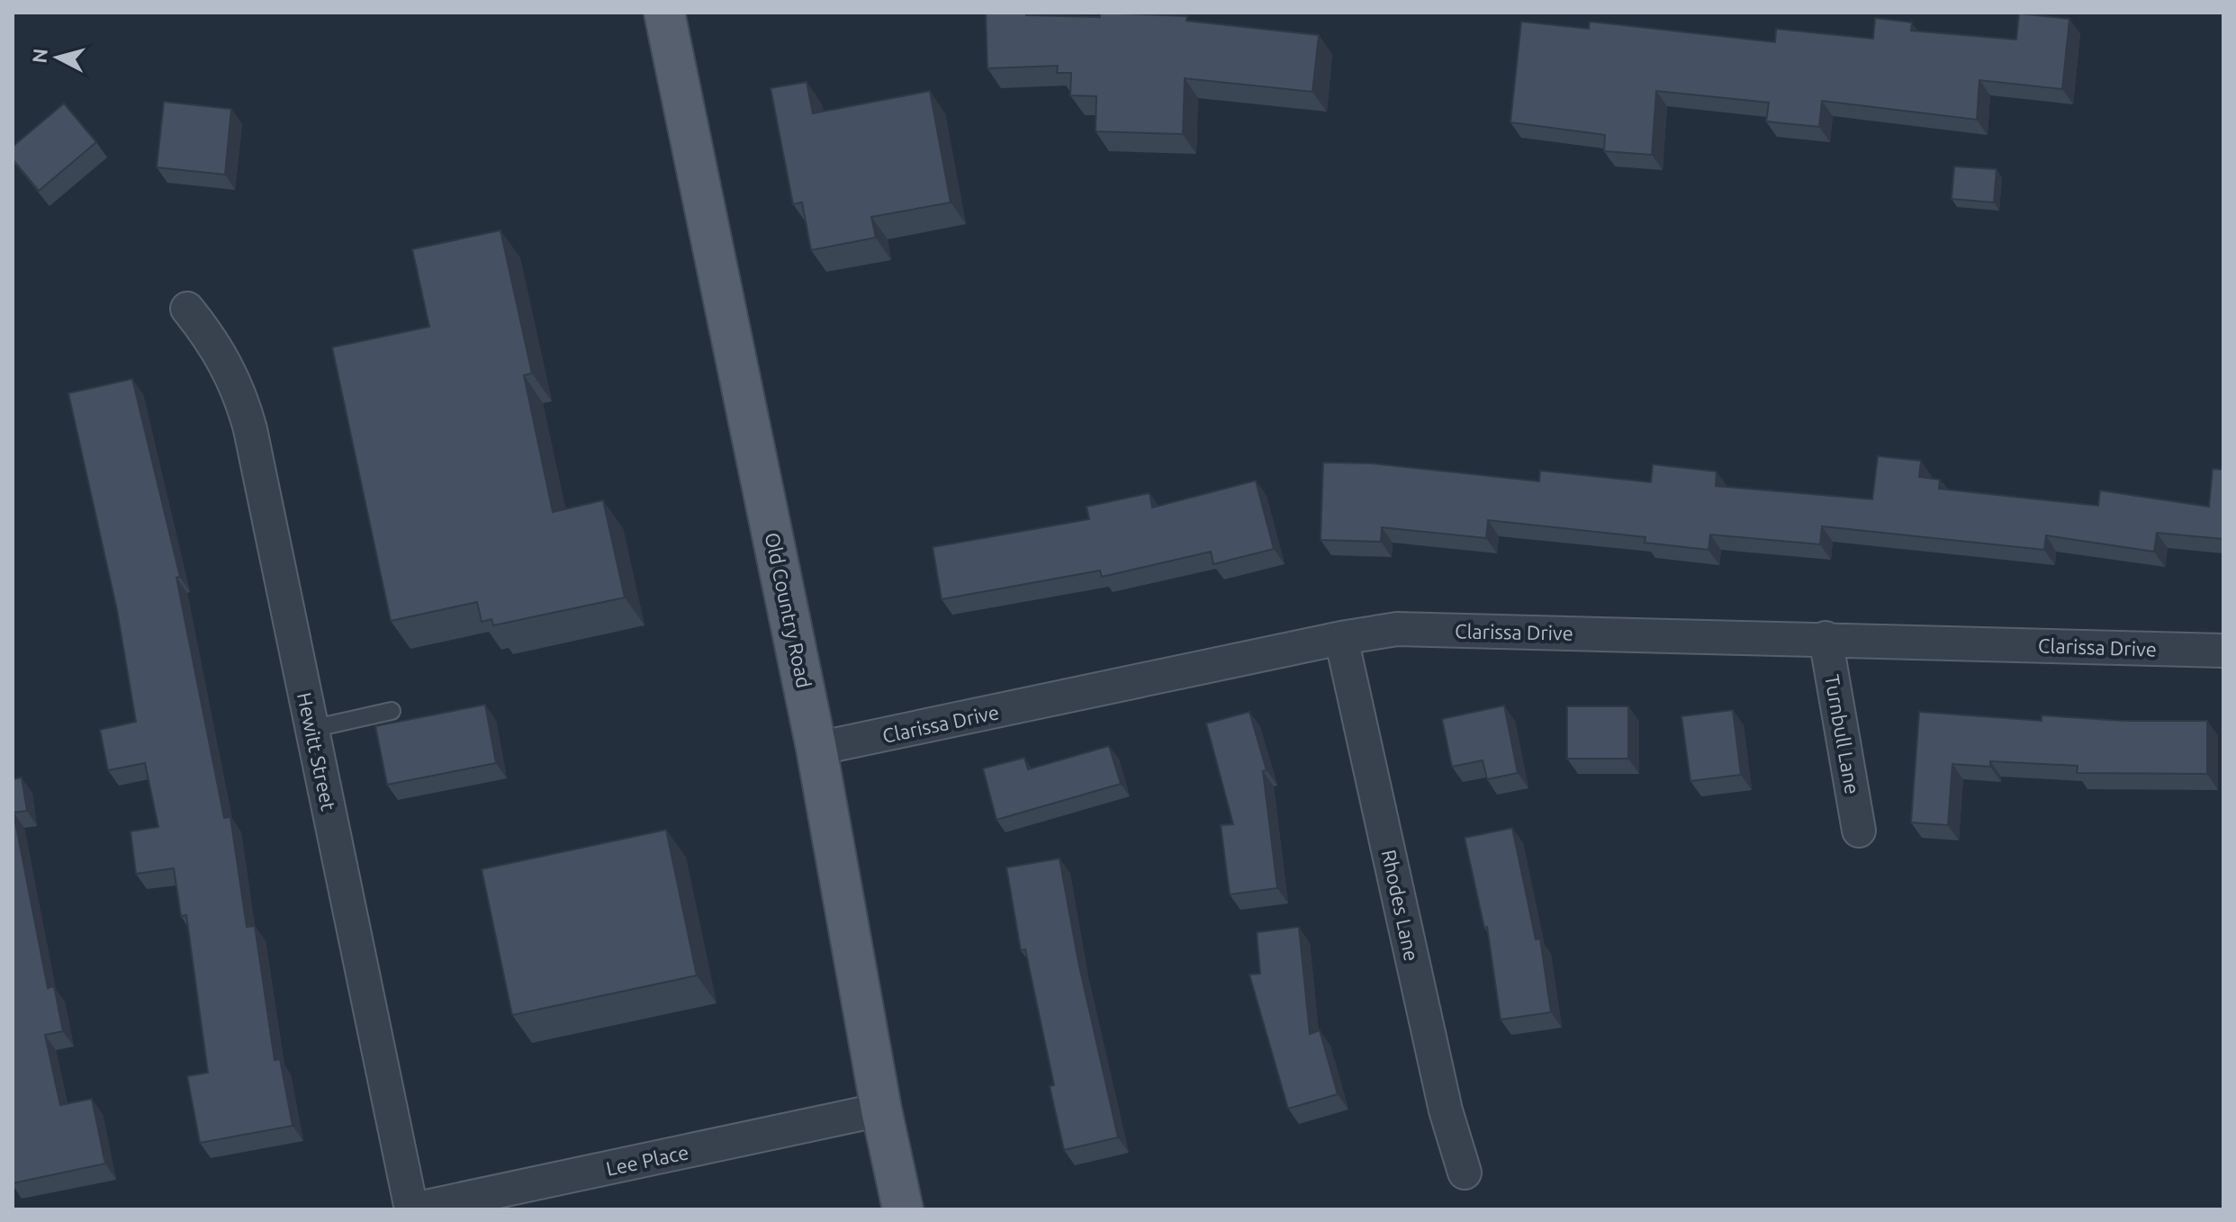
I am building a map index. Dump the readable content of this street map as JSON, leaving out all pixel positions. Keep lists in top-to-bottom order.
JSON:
{
  "streets": {
    "main road": ["Old Country Road"],
    "street": [
      "Clarissa Drive",
      "Turnbull Lane",
      "Hewitt Street",
      "Rhodes Lane",
      "Lee Place"
    ]
  },
  "crossings": [
    ["Old Country Road", "Clarissa Drive"],
    ["Old Country Road", "Lee Place"],
    ["Clarissa Drive", "Turnbull Lane"],
    ["Clarissa Drive", "Rhodes Lane"],
    ["Hewitt Street", "Lee Place"]
  ],
  "north": "left"
}
